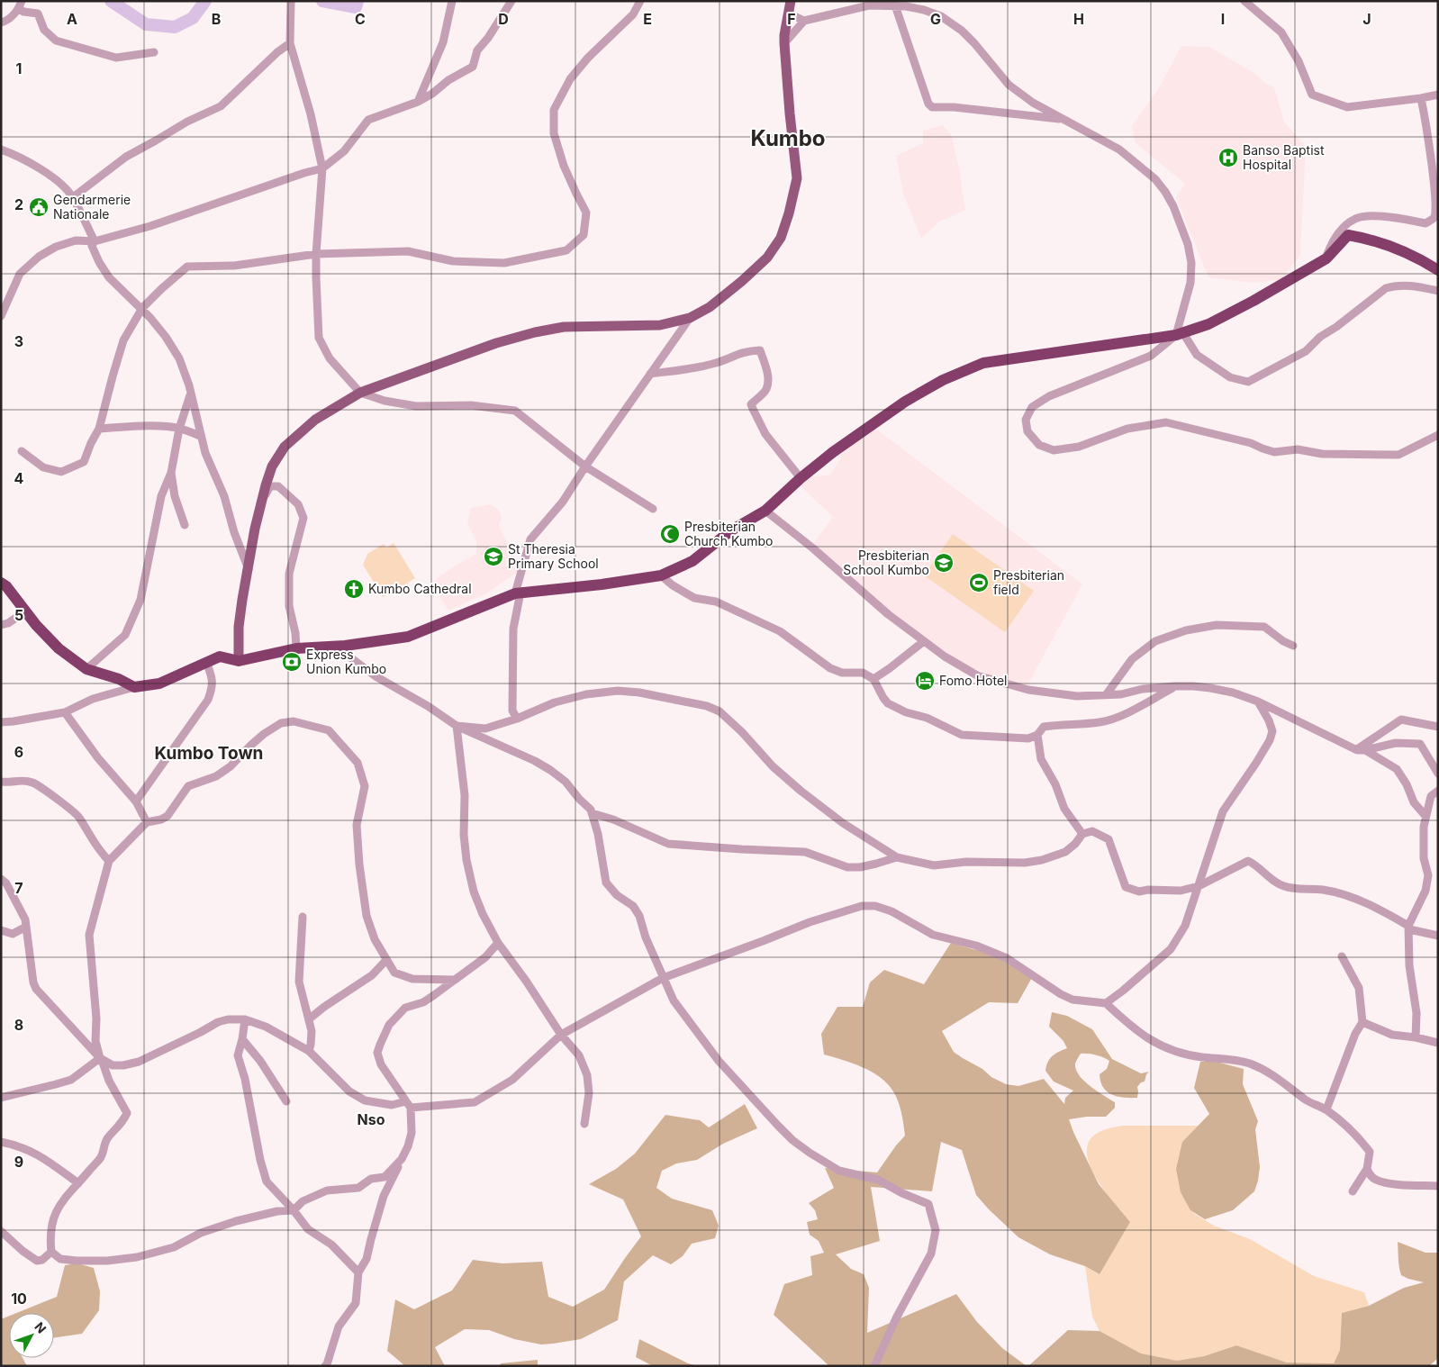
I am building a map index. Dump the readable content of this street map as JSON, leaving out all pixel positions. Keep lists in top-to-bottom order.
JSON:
{
  "districts": ["Kumbo", "Kumbo Town", "Nso"],
  "places": {
    "hospital": ["Banso Baptist Hospital"],
    "public building": ["Gendarmerie Nationale"],
    "mosque": ["Presbiterian Church Kumbo"],
    "school or university": ["St Theresia Primary School", "Presbiterian School Kumbo"],
    "sports": ["Presbiterian field"],
    "church": ["Kumbo Cathedral"],
    "bank": ["Express Union Kumbo"],
    "hotel": ["Fomo Hotel"]
  },
  "north": "top right",
  "grid": {
    "columns": [
      "A",
      "B",
      "C",
      "D",
      "E",
      "F",
      "G",
      "H",
      "I",
      "J"
    ],
    "rows": [
      "1",
      "2",
      "3",
      "4",
      "5",
      "6",
      "7",
      "8",
      "9",
      "10"
    ]
  }
}
